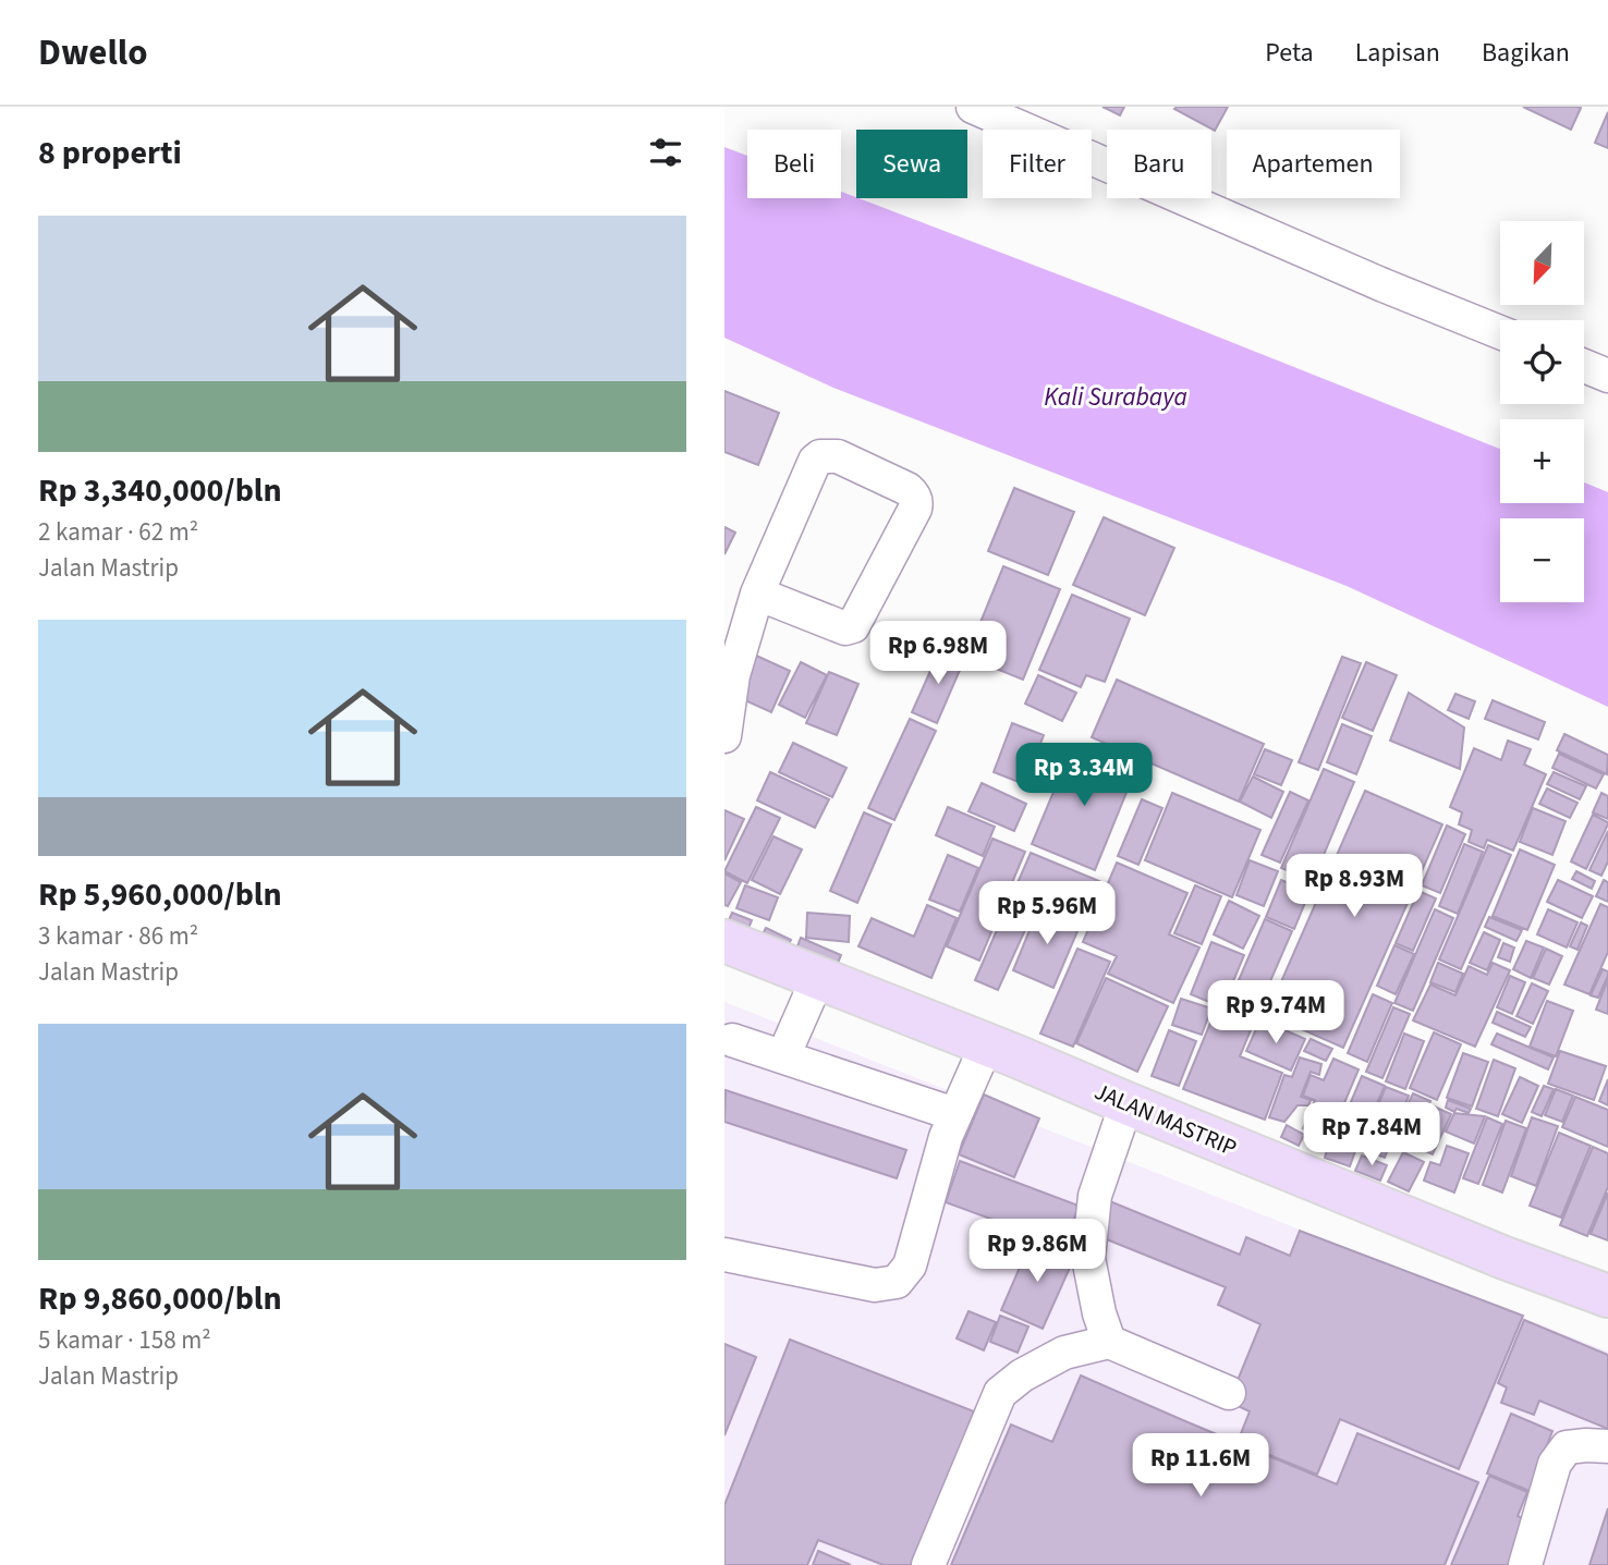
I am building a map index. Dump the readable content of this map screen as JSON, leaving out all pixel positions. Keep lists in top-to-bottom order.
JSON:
{
  "streets": {
    "main road": ["JALAN MASTRIP"]
  },
  "water": ["Kali Surabaya"],
  "north": "bottom left",
  "page": {
    "header": "Dwello",
    "nav": ["Peta", "Lapisan", "Bagikan"],
    "heading": "8 properti",
    "chip": [
      "Beli",
      "Sewa",
      "Filter",
      "Baru",
      "Apartemen"
    ],
    "list": [
      {
        "name": "Rp 3,340,000/bln",
        "note": "2 kamar · 62 m² · Jalan Mastrip"
      },
      {
        "name": "Rp 5,960,000/bln",
        "note": "3 kamar · 86 m² · Jalan Mastrip"
      },
      {
        "name": "Rp 9,860,000/bln",
        "note": "5 kamar · 158 m² · Jalan Mastrip"
      }
    ],
    "map_buttons": ["+", "−"],
    "price": [
      "Rp 6.98M",
      "Rp 3.34M",
      "Rp 8.93M",
      "Rp 5.96M",
      "Rp 9.74M",
      "Rp 7.84M",
      "Rp 9.86M",
      "Rp 11.6M"
    ]
  }
}
